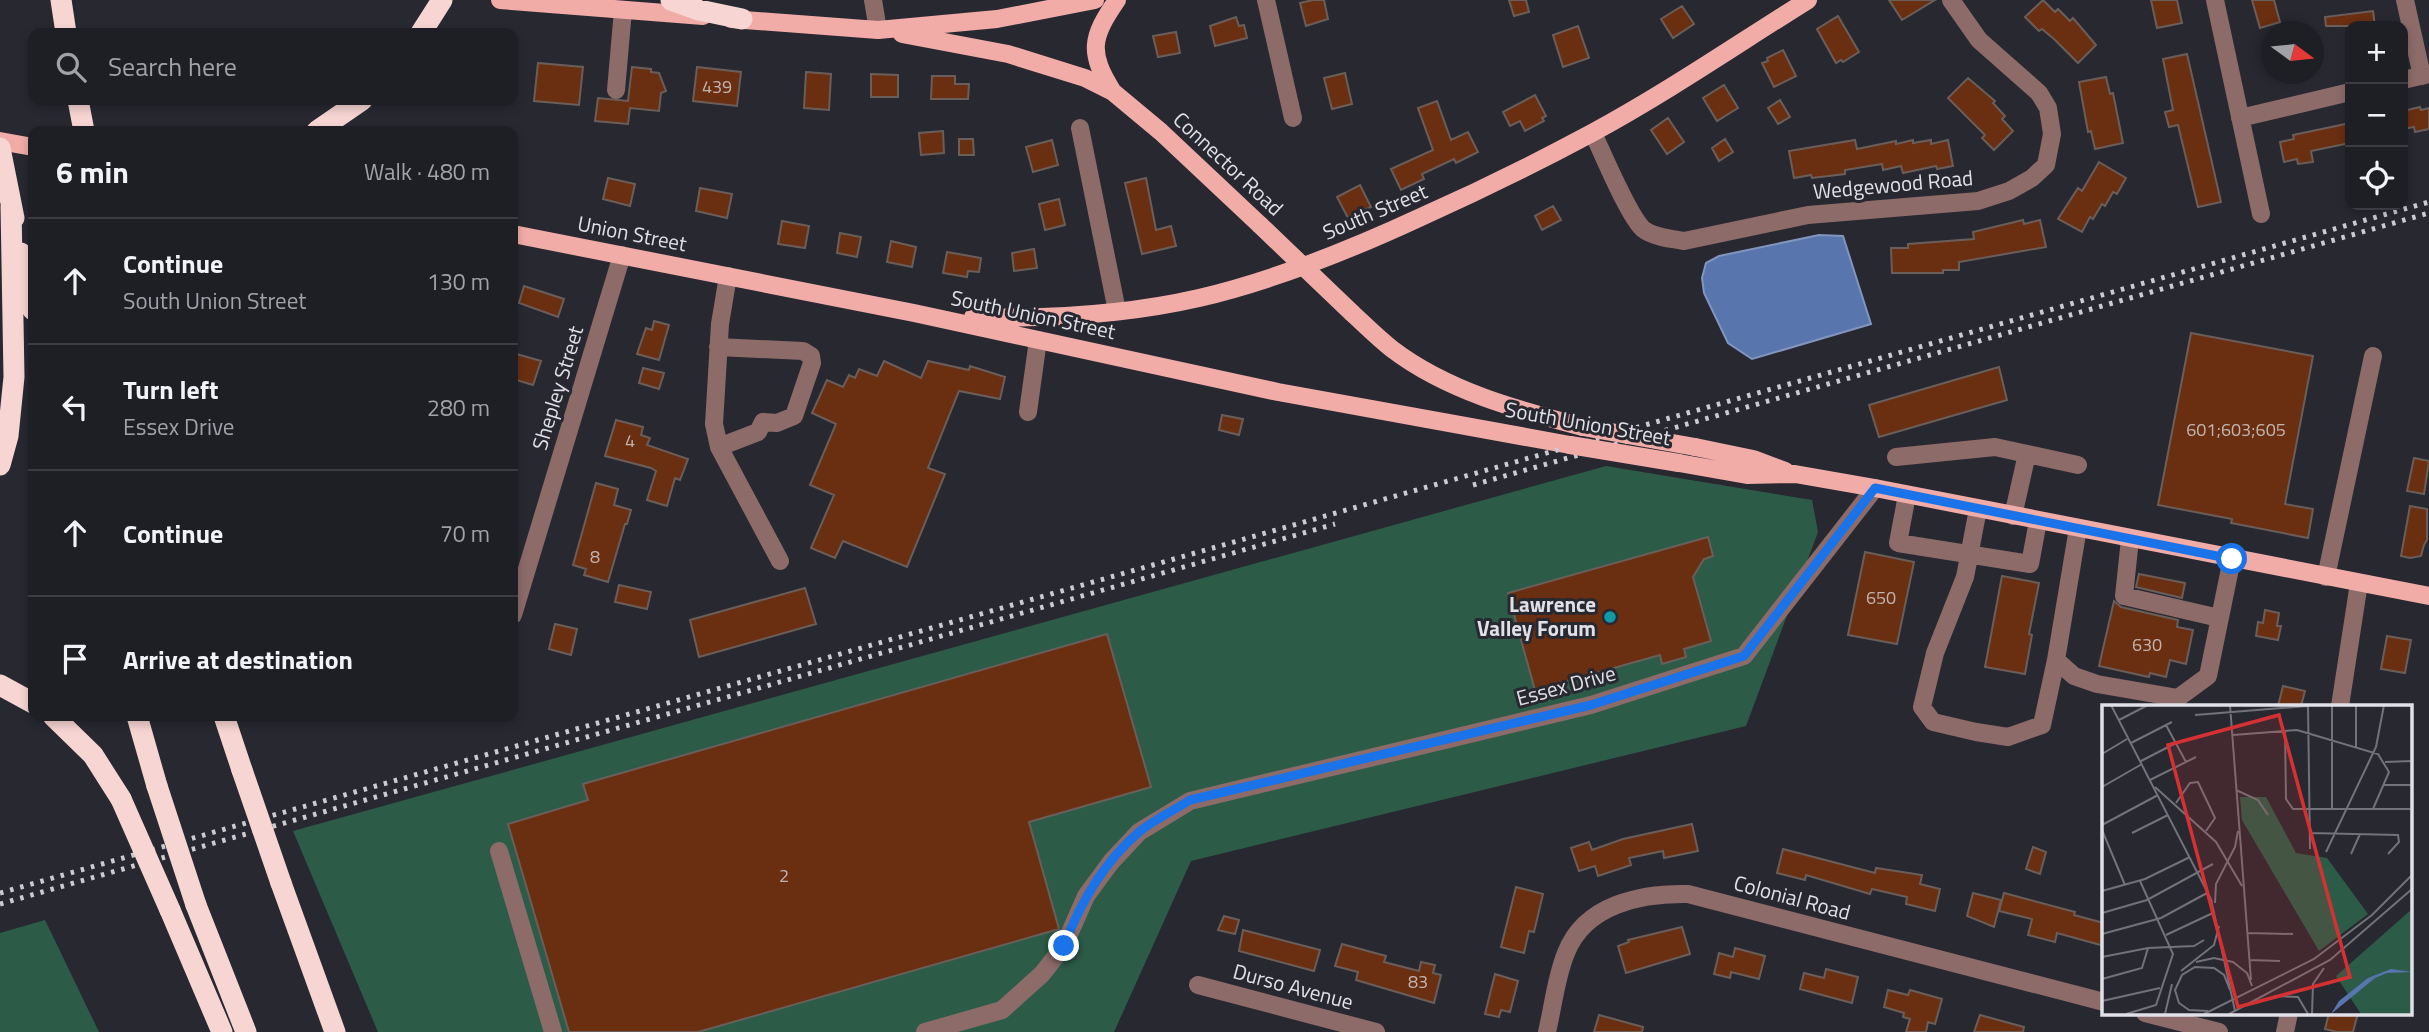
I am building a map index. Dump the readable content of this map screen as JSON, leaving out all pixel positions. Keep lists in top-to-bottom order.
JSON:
{
  "streets": {
    "main road": [
      "Connector Road",
      "South Street",
      "Union Street",
      "South Union Street"
    ],
    "street": [
      "Wedgewood Road",
      "Shepley Street",
      "Essex Drive",
      "Colonial Road",
      "Durso Avenue"
    ]
  },
  "crossings": [
    ["Connector Road", "South Union Street"],
    ["Wedgewood Road", "South Street"],
    ["South Street", "South Union Street"],
    ["Union Street", "South Union Street"],
    ["Union Street", "Shepley Street"],
    ["South Union Street", "Essex Drive"]
  ],
  "places": ["Lawrence Valley Forum"],
  "house_numbers": [
    "439",
    "601;603;605",
    "4",
    "8",
    "650",
    "630",
    "2",
    "83"
  ],
  "north": "right",
  "page": {
    "map_buttons": ["+", "−"],
    "search": "Search here",
    "heading": ["6 min", "Walk · 480 m"],
    "list": [
      ["Continue", "South Union Street", "130 m"],
      ["Turn left", "Essex Drive", "280 m"],
      ["Continue", "70 m"],
      "Arrive at destination"
    ]
  }
}
